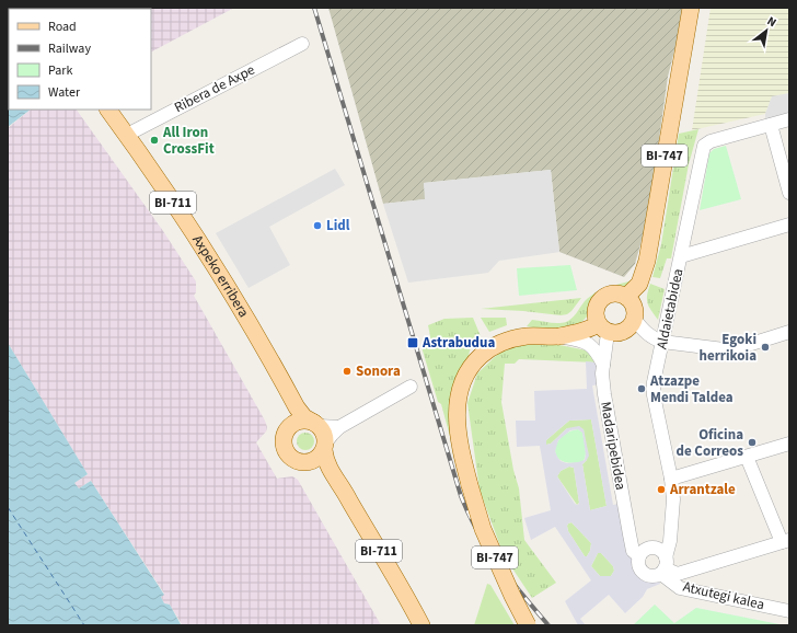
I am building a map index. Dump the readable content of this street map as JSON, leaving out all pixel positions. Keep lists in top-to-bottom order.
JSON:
{
  "streets": {
    "main road": ["BI-747", "BI-711", "Axpeko erribera"],
    "street": [
      "Ribera de Axpe",
      "Aldaietabidea",
      "Madaripebidea",
      "Atxutegi kalea"
    ]
  },
  "crossings": [
    ["Ribera de Axpe", "Axpeko erribera"],
    ["BI-747", "Madaripebidea"],
    ["Aldaietabidea", "Madaripebidea"],
    ["Aldaietabidea", "Atxutegi kalea"],
    ["Madaripebidea", "Atxutegi kalea"]
  ],
  "places": {
    "other": [
      "All Iron CrossFit",
      "Lidl",
      "Egoki herrikoia",
      "Sonora",
      "Atzazpe Mendi Taldea",
      "Oficina de Correos",
      "Arrantzale"
    ],
    "transit": ["Astrabudua"]
  },
  "legend": [
    "Road",
    "Railway",
    "Park",
    "Water"
  ],
  "north": "top right"
}
